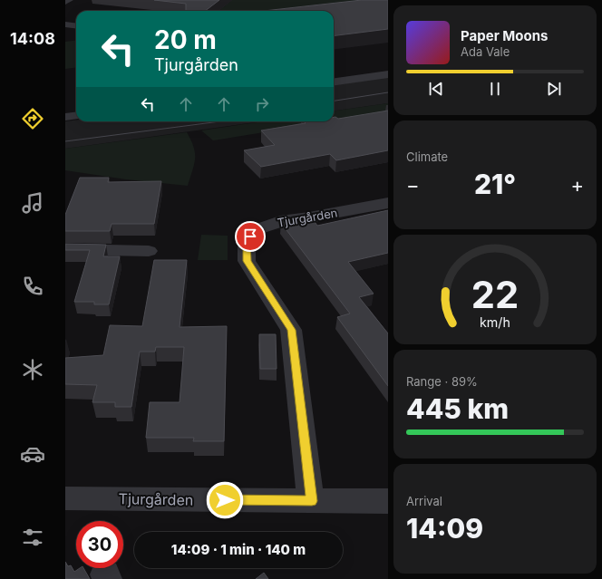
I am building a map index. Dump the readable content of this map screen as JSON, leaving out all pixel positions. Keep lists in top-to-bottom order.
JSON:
{
  "streets": {
    "street": ["Tjurgården"]
  },
  "page": {
    "tabs": "14:08",
    "turn": ["20 m", "Tjurgården"],
    "song": ["Paper Moons", "Ada Vale"],
    "tile": [
      "Climate",
      ["Range · 89%", "445 km"],
      ["Arrival", "14:09"]
    ],
    "heat": ["−", "21°", "+"],
    "limit": "30",
    "trip": "14:09 · 1 min · 140 m",
    "gauge": ["22", "km/h"]
  }
}
